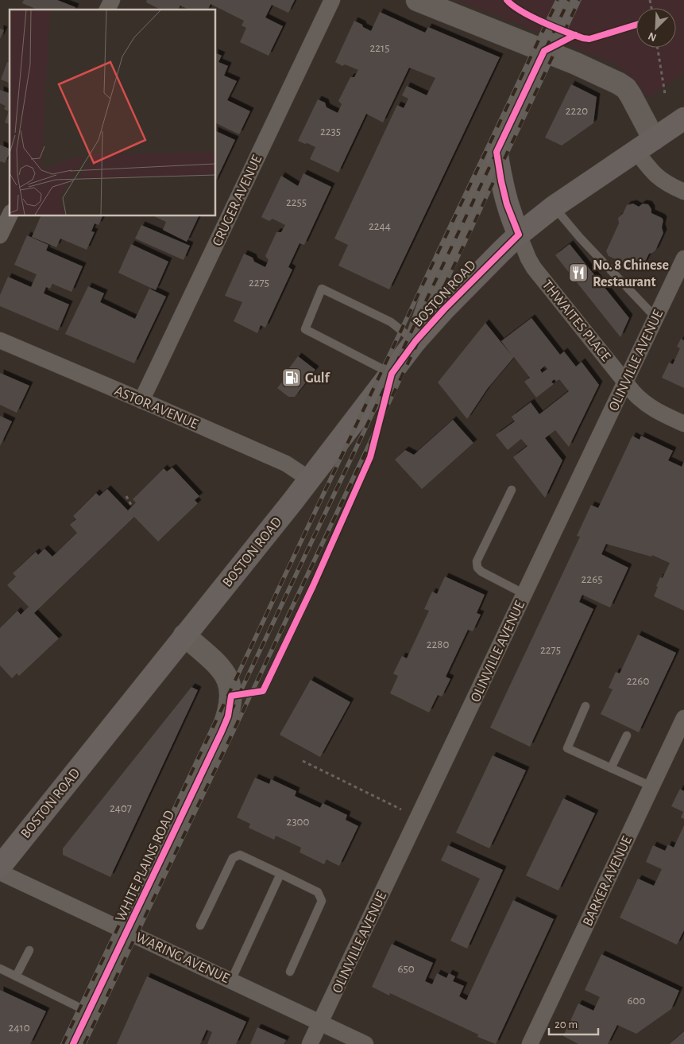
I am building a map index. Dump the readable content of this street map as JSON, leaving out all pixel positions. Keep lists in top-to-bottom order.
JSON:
{
  "streets": {
    "main road": ["BOSTON ROAD", "WHITE PLAINS ROAD"],
    "street": [
      "CRUGER AVENUE",
      "THWAITES PLACE",
      "OLINVILLE AVENUE",
      "ASTOR AVENUE",
      "BARKER AVENUE",
      "WARING AVENUE"
    ]
  },
  "crossings": [
    ["CRUGER AVENUE", "ASTOR AVENUE"],
    ["BOSTON ROAD", "THWAITES PLACE"],
    ["BOSTON ROAD", "ASTOR AVENUE"],
    ["BOSTON ROAD", "WHITE PLAINS ROAD"],
    ["THWAITES PLACE", "OLINVILLE AVENUE"],
    ["OLINVILLE AVENUE", "WARING AVENUE"],
    ["WHITE PLAINS ROAD", "WARING AVENUE"]
  ],
  "places": {
    "restaurant": ["No. 8 Chinese Restaurant"],
    "fuel station": ["Gulf"]
  },
  "house_numbers": [
    "2215",
    "2220",
    "2235",
    "2255",
    "2244",
    "2275",
    "2265",
    "2280",
    "2275",
    "2260",
    "2407",
    "2300",
    "650",
    "600",
    "2410"
  ],
  "scale_bar": "20 m",
  "north": "bottom left"
}
